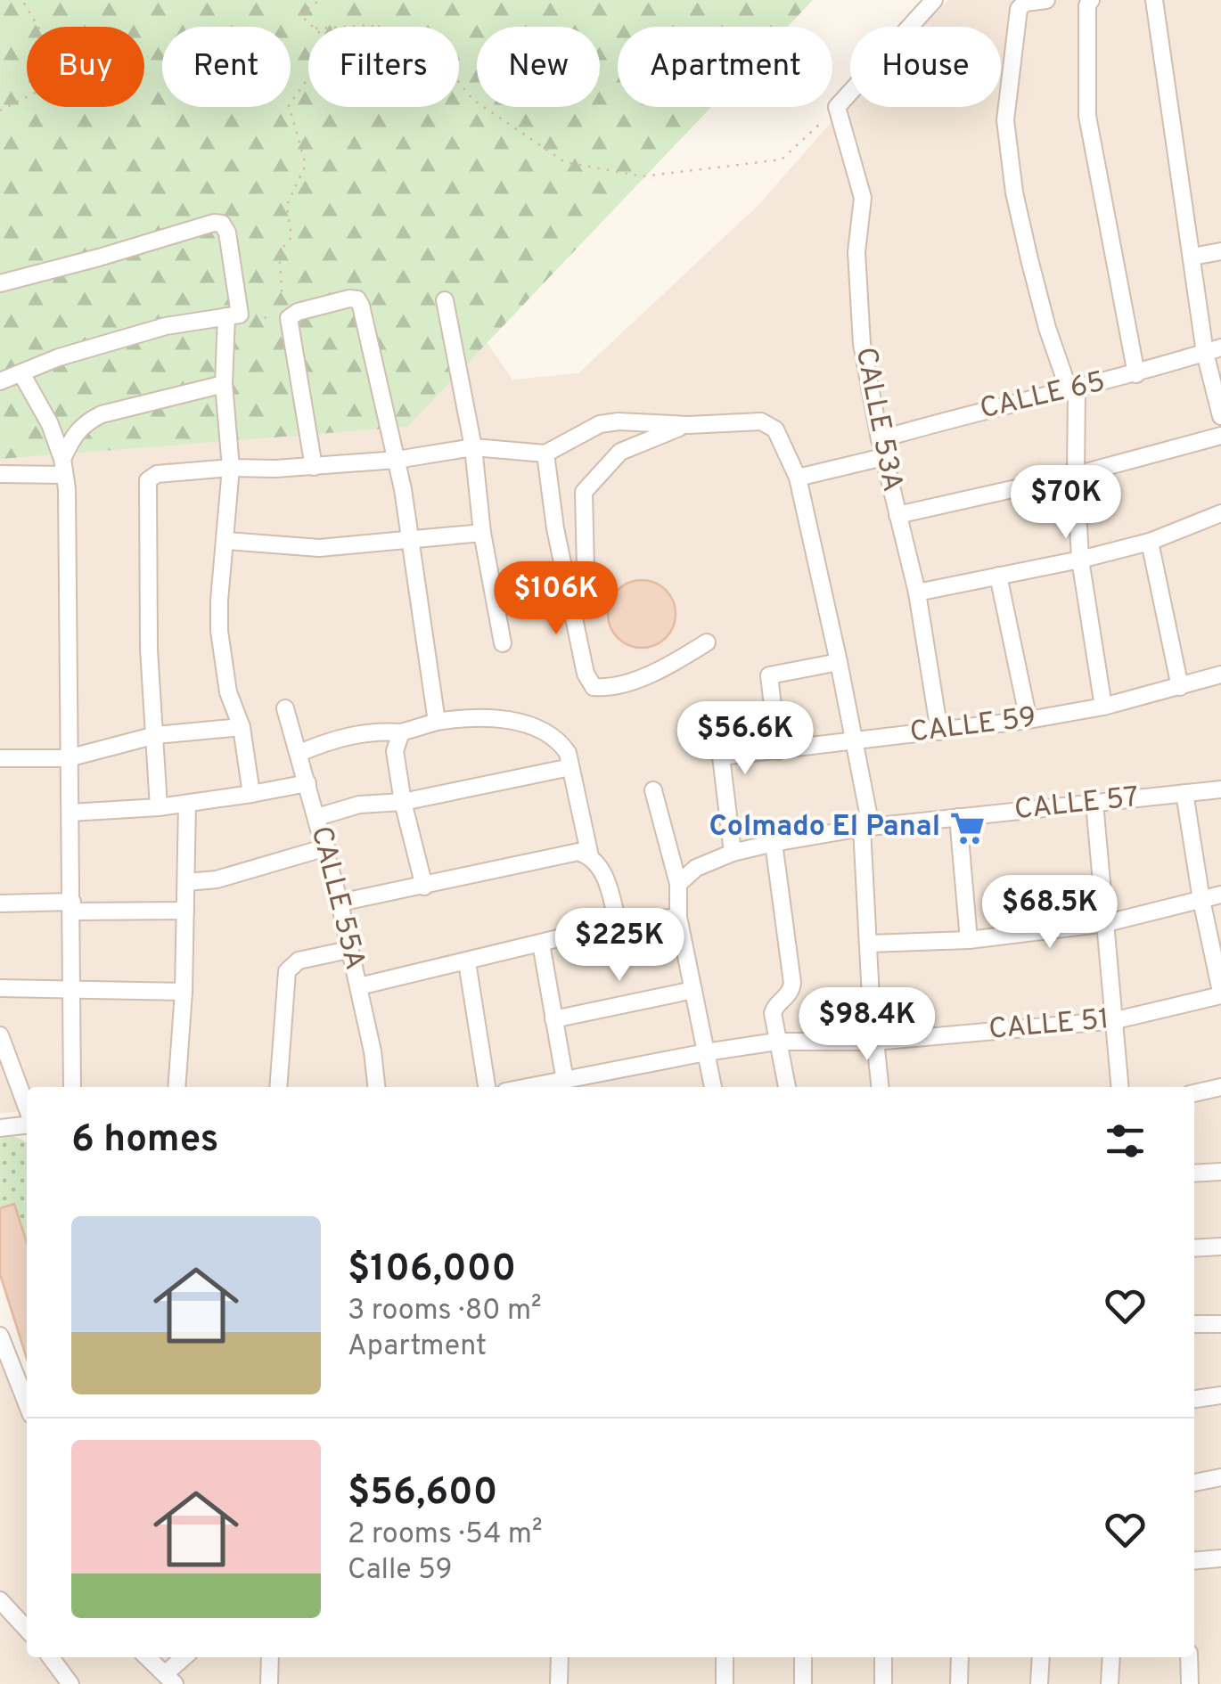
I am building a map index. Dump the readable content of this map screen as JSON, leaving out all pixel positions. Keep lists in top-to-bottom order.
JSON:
{
  "streets": {
    "street": [
      "CALLE 65",
      "CALLE 53A",
      "CALLE 59",
      "CALLE 57",
      "CALLE 55A",
      "CALLE 51"
    ]
  },
  "crossings": [
    ["CALLE 65", "CALLE 53A"],
    ["CALLE 53A", "CALLE 59"]
  ],
  "places": {
    "supermarket": ["Colmado El Panal"]
  },
  "page": {
    "chip": [
      "Buy",
      "Rent",
      "Filters",
      "New",
      "Apartment",
      "House"
    ],
    "price": [
      "$70K",
      "$106K",
      "$56.6K",
      "$68.5K",
      "$225K",
      "$98.4K"
    ],
    "heading": "6 homes",
    "list": [
      {
        "name": "$106,000",
        "note": "3 rooms · 80 m² · Apartment"
      },
      {
        "name": "$56,600",
        "note": "2 rooms · 54 m² · Calle 59"
      }
    ]
  }
}
